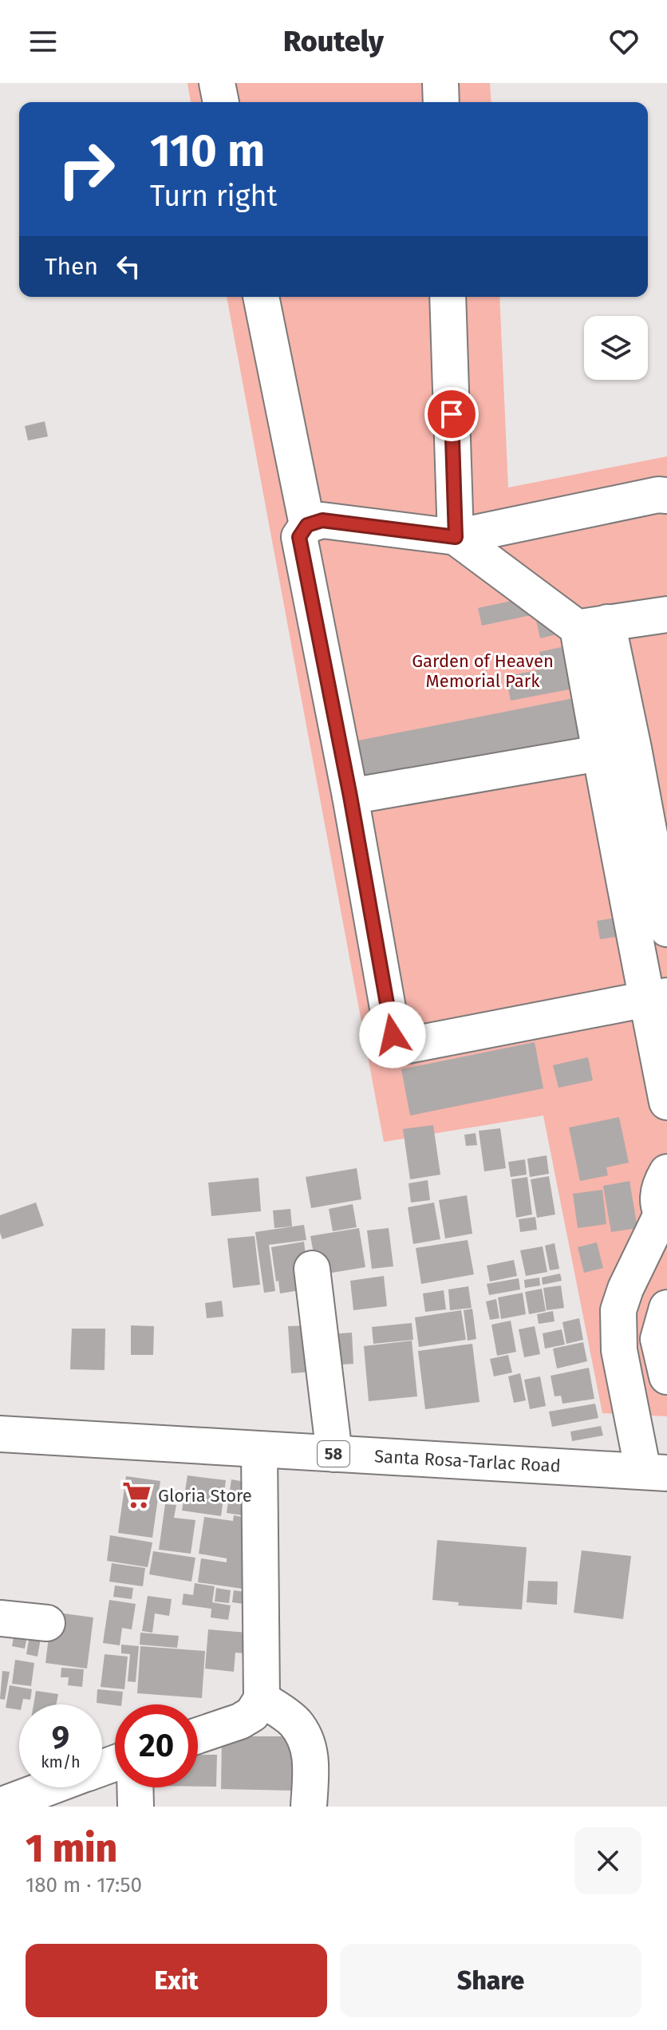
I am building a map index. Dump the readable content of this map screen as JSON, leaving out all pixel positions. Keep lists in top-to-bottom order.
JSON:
{
  "streets": {
    "main road": ["58", "Santa Rosa-Tarlac Road"]
  },
  "parks": ["Garden of Heaven Memorial Park"],
  "places": {
    "supermarket": ["Gloria Store"]
  },
  "page": {
    "header": "Routely",
    "turn": ["110 m", "Turn right"],
    "then": "Then",
    "speed": "9 km/h",
    "limit": "20",
    "heading": ["1 min", "180 m · 17:50"],
    "buttons": ["Exit", "Share"]
  }
}
